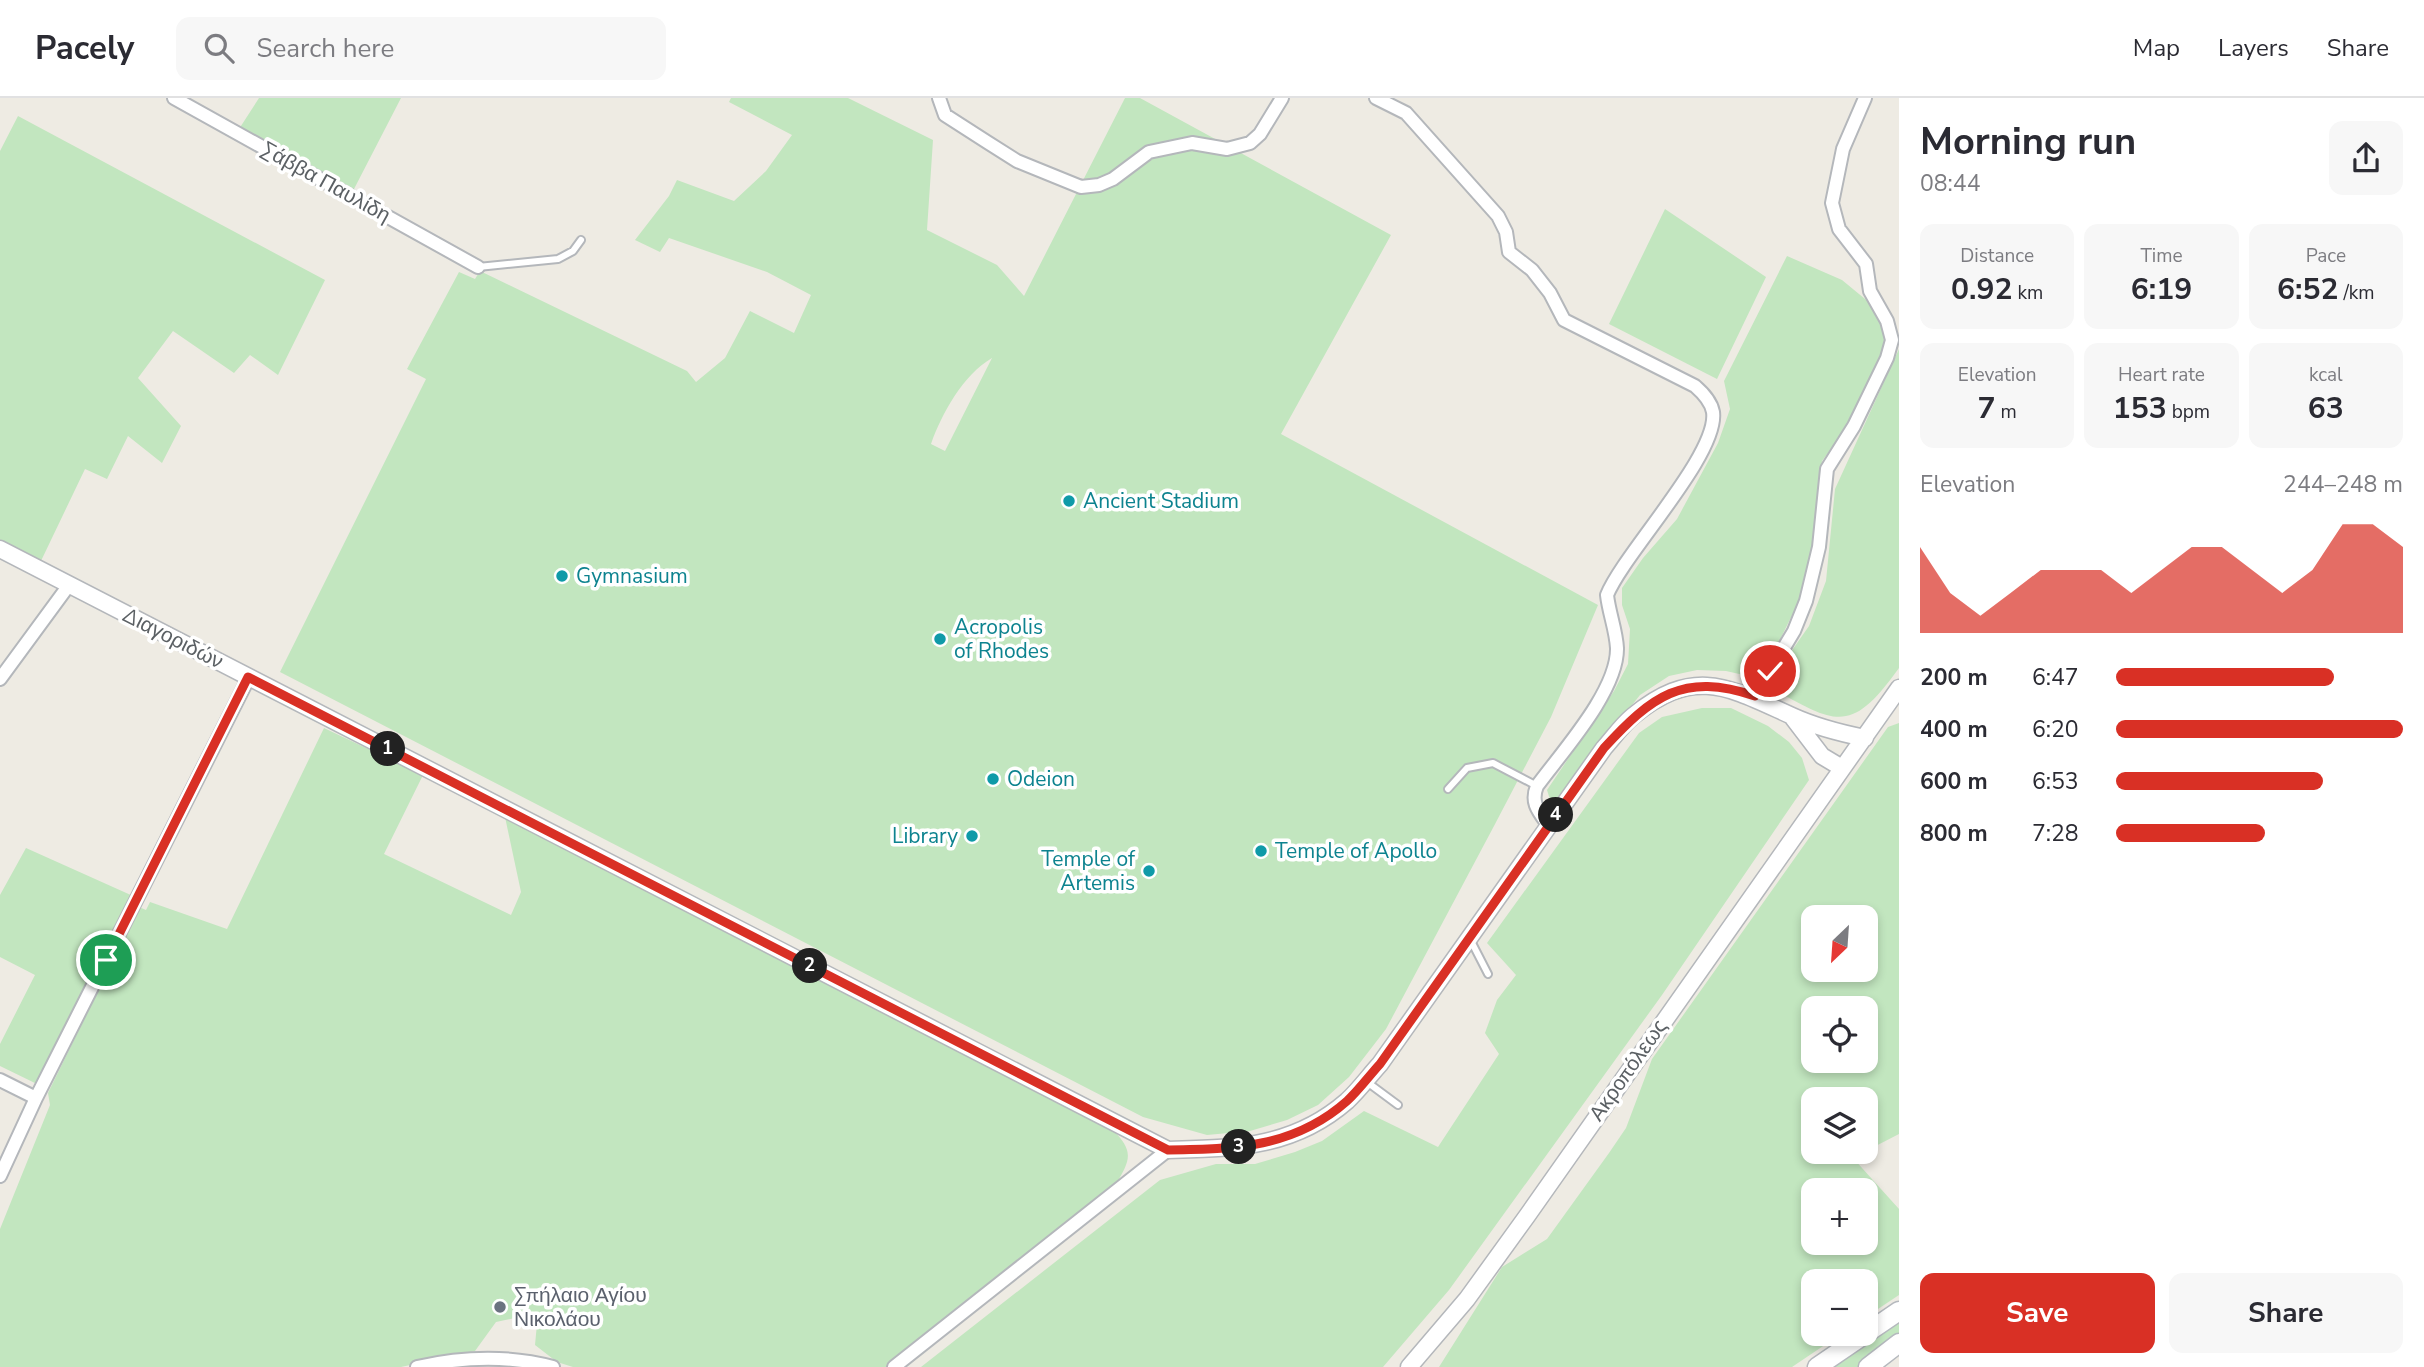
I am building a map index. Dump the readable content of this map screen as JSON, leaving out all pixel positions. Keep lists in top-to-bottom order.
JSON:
{
  "streets": {
    "street": ["Σάββα Παυλίδη", "Διαγοριδών", "Ακροπόλεως"]
  },
  "places": [
    "Ancient Stadium",
    "Gymnasium",
    "Acropolis of Rhodes",
    "Odeion",
    "Library",
    "Temple of Apollo",
    "Temple of Artemis",
    "Σπήλαιο Αγίου Νικολάου"
  ],
  "north": "bottom left",
  "page": {
    "header": "Pacely",
    "search": "Search here",
    "nav": ["Map", "Layers", "Share"],
    "heading": ["Morning run", "08:44"],
    "stats": [
      ["Distance", "0.92 km"],
      ["Time", "6:19"],
      ["Pace", "6:52 /km"],
      ["Elevation", "7 m"],
      ["Heart rate", "153 bpm"],
      ["kcal", "63"]
    ],
    "chart": ["Elevation", "244–248 m"],
    "list": [
      {
        "name": "200 m",
        "note": "6:47"
      },
      {
        "name": "400 m",
        "note": "6:20"
      },
      {
        "name": "600 m",
        "note": "6:53"
      },
      {
        "name": "800 m",
        "note": "7:28"
      }
    ],
    "pins": [
      "1",
      "4",
      "2",
      "3"
    ],
    "map_buttons": ["+", "−"],
    "buttons": ["Save", "Share"]
  }
}
